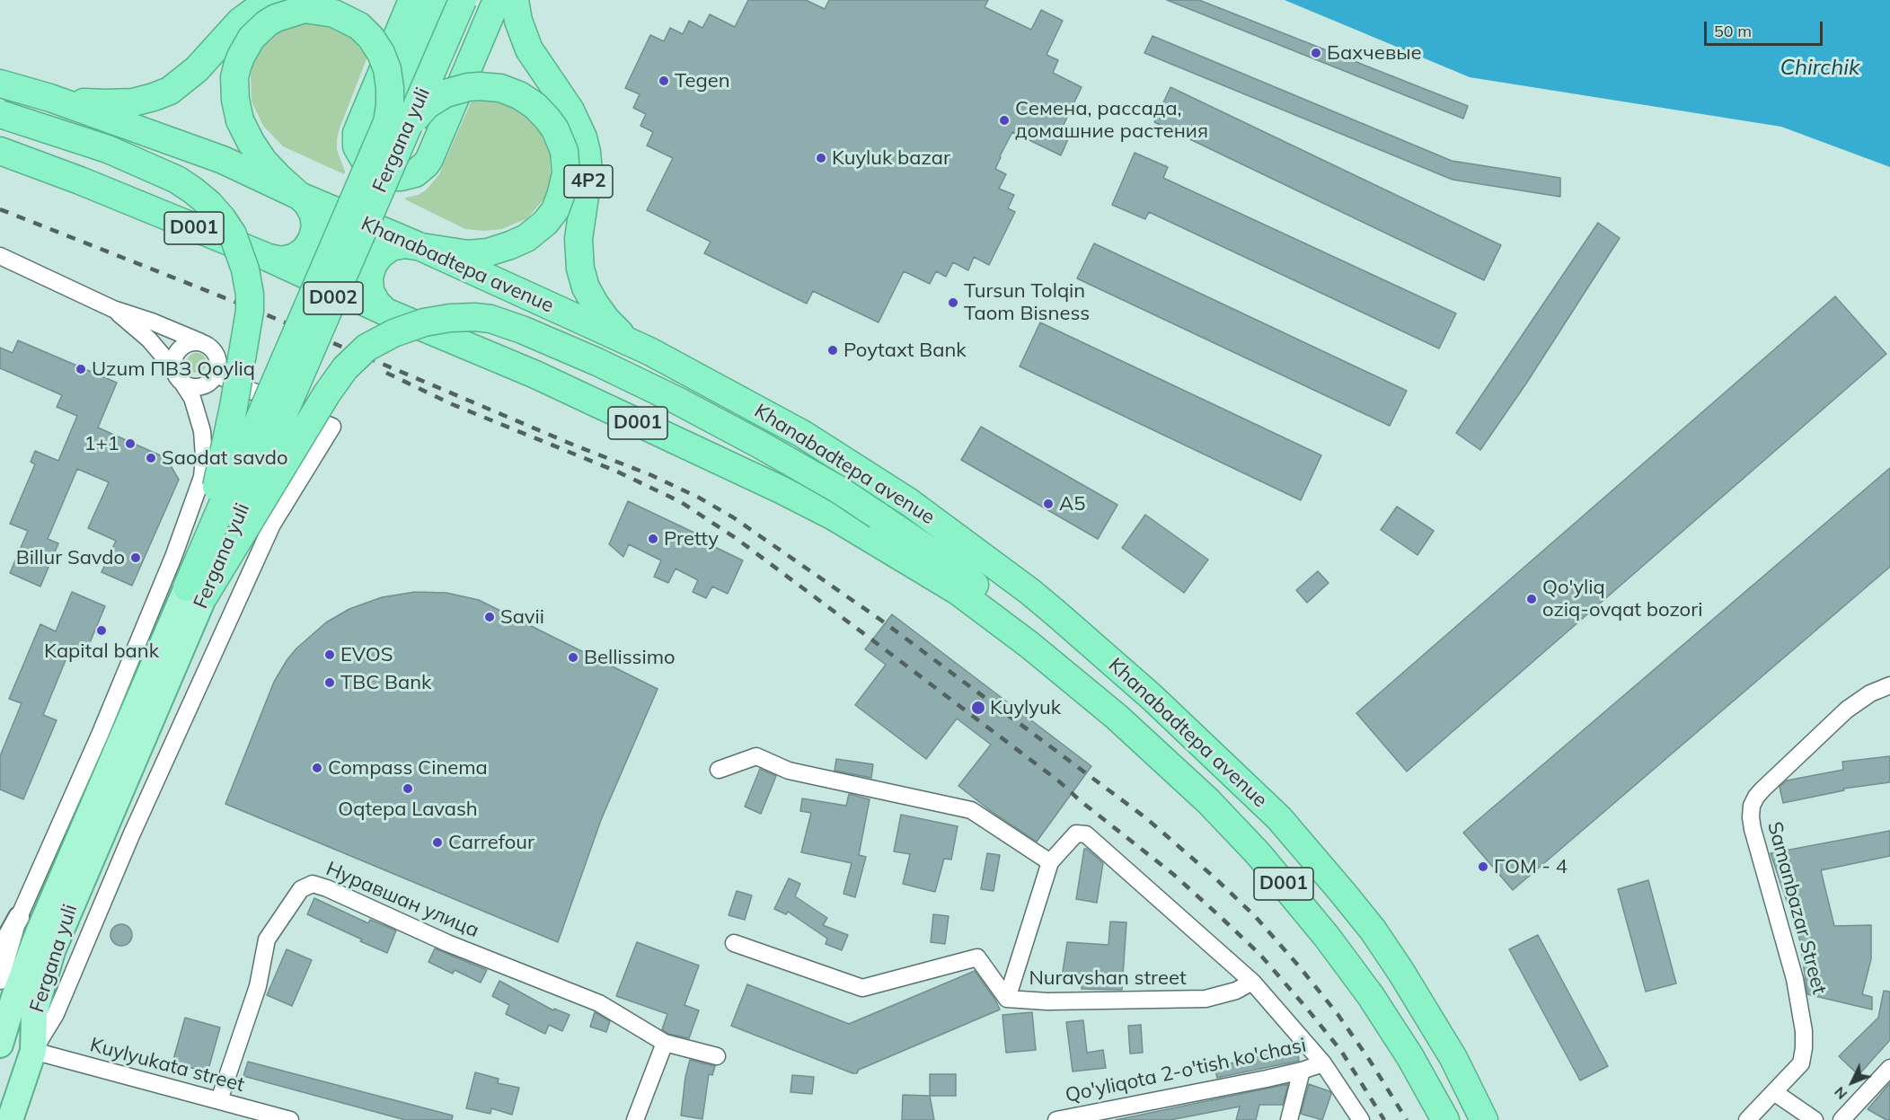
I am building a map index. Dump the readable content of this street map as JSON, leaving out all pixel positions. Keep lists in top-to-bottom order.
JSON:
{
  "streets": {
    "highway": [
      "Fergana yuli",
      "4P2",
      "D001",
      "Khanabadtepa avenue",
      "D002"
    ],
    "street": [
      "Нуравшан улица",
      "Samanbazar Street",
      "Nuravshan street",
      "Kuylyukata street",
      "Qo'yliqota 2-o'tish ko'chasi"
    ]
  },
  "crossings": [
    ["Fergana yuli", "Kuylyukata street"],
    ["4P2", "Khanabadtepa avenue"],
    ["Нуравшан улица", "Kuylyukata street"]
  ],
  "water": ["Chirchik"],
  "places": [
    "Бахчевые",
    "Tegen",
    "Семена, рассада, домашние растения",
    "Kuyluk bazar",
    "Tursun Tolqin Taom Bisness",
    "Poytaxt Bank",
    "Uzum ПВЗ Qoyliq",
    "1+1",
    "Saodat savdo",
    "A5",
    "Pretty",
    "Billur Savdo",
    "Qo'yliq oziq-ovqat bozori",
    "Savii",
    "Kapital bank",
    "EVOS",
    "Bellissimo",
    "TBC Bank",
    "Kuylyuk",
    "Compass Cinema",
    "Oqtepa Lavash",
    "Carrefour",
    "ГОМ - 4"
  ],
  "scale_bar": "50 m",
  "north": "bottom left"
}
